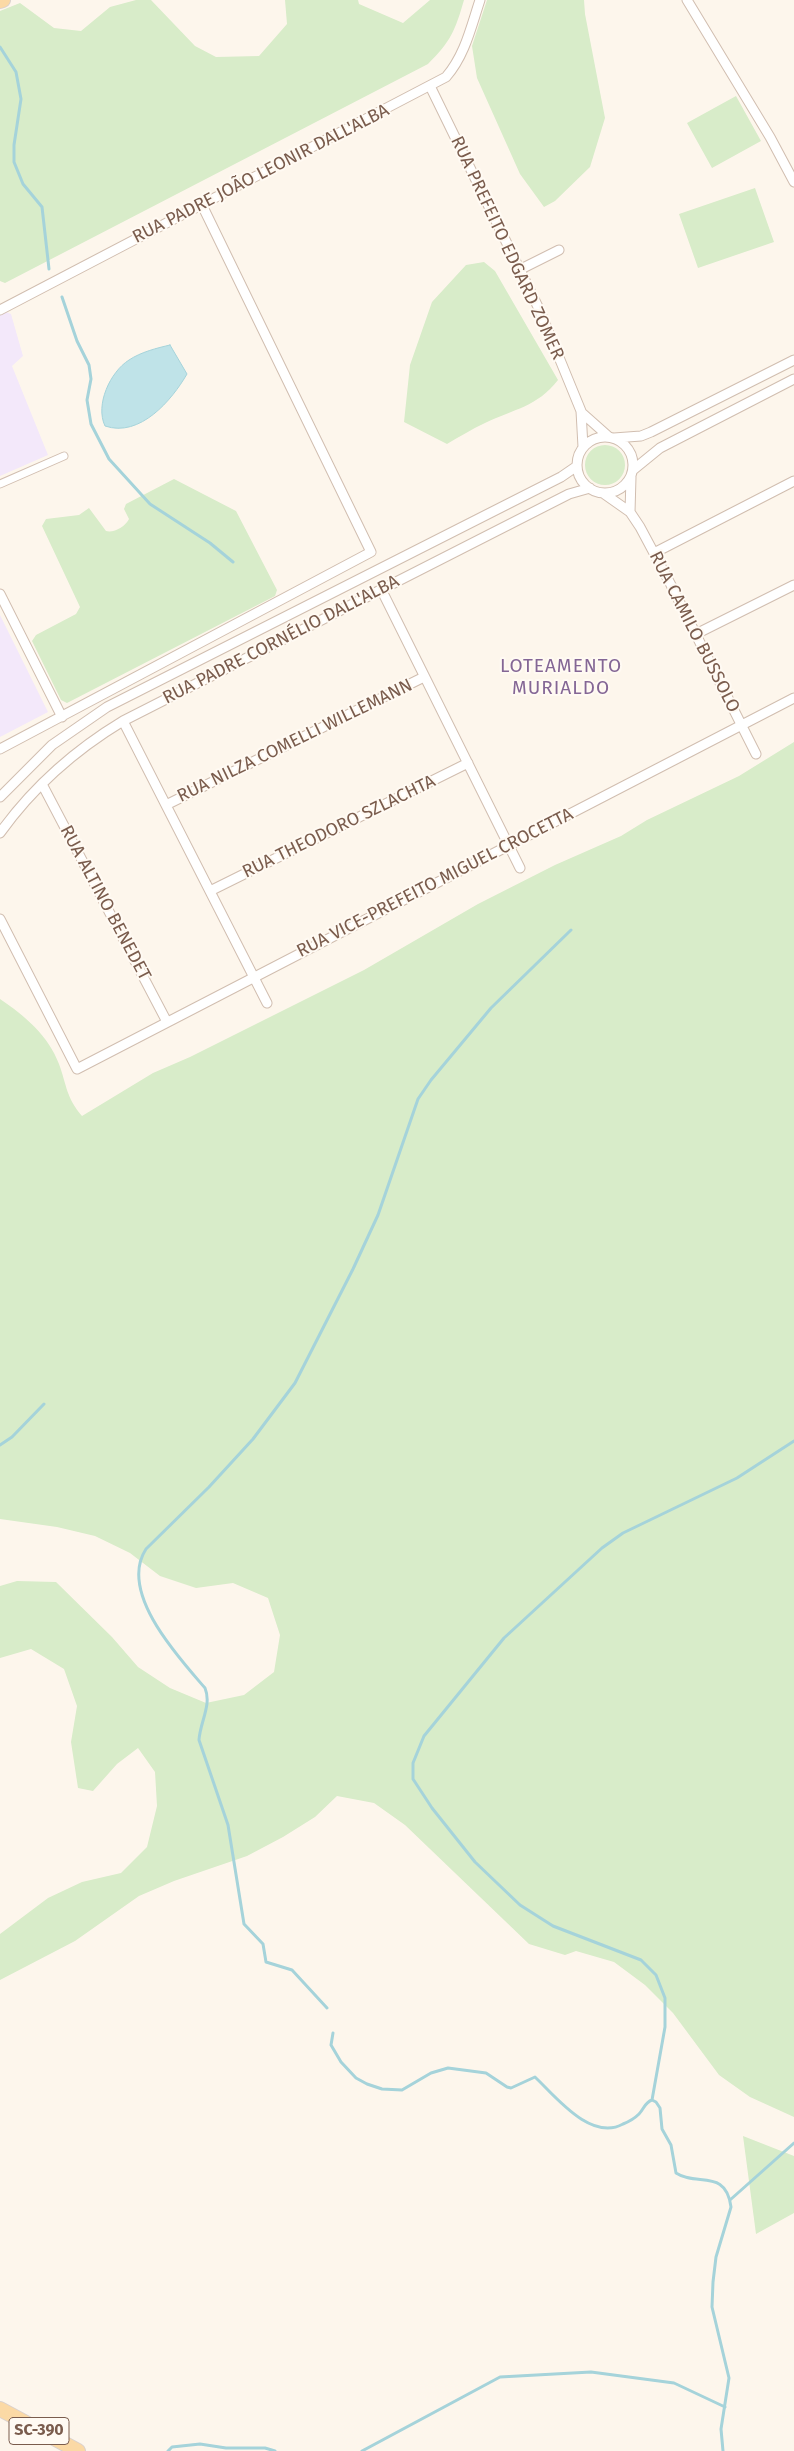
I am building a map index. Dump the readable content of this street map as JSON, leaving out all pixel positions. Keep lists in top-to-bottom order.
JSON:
{
  "streets": {
    "main road": ["SC-390"],
    "street": [
      "RUA PADRE JOÃO LEONIR DALL'ALBA",
      "RUA PREFEITO EDGARD ZOMER",
      "RUA CAMILO BUSSOLO",
      "RUA PADRE CORNÉLIO DALL'ALBA",
      "RUA NILZA COMELLI WILLEMANN",
      "RUA THEODORO SZLACHTA",
      "RUA VICE-PREFEITO MIGUEL CROCETTA",
      "RUA ALTINO BENEDET"
    ]
  },
  "crossings": [
    ["RUA PADRE JOÃO LEONIR DALL'ALBA", "RUA PREFEITO EDGARD ZOMER"],
    ["RUA PREFEITO EDGARD ZOMER", "RUA CAMILO BUSSOLO"],
    ["RUA PREFEITO EDGARD ZOMER", "RUA PADRE CORNÉLIO DALL'ALBA"],
    ["RUA CAMILO BUSSOLO", "RUA PADRE CORNÉLIO DALL'ALBA"],
    ["RUA CAMILO BUSSOLO", "RUA VICE-PREFEITO MIGUEL CROCETTA"],
    ["RUA PADRE CORNÉLIO DALL'ALBA", "RUA ALTINO BENEDET"],
    ["RUA VICE-PREFEITO MIGUEL CROCETTA", "RUA ALTINO BENEDET"]
  ],
  "districts": ["LOTEAMENTO MURIALDO"]
}
